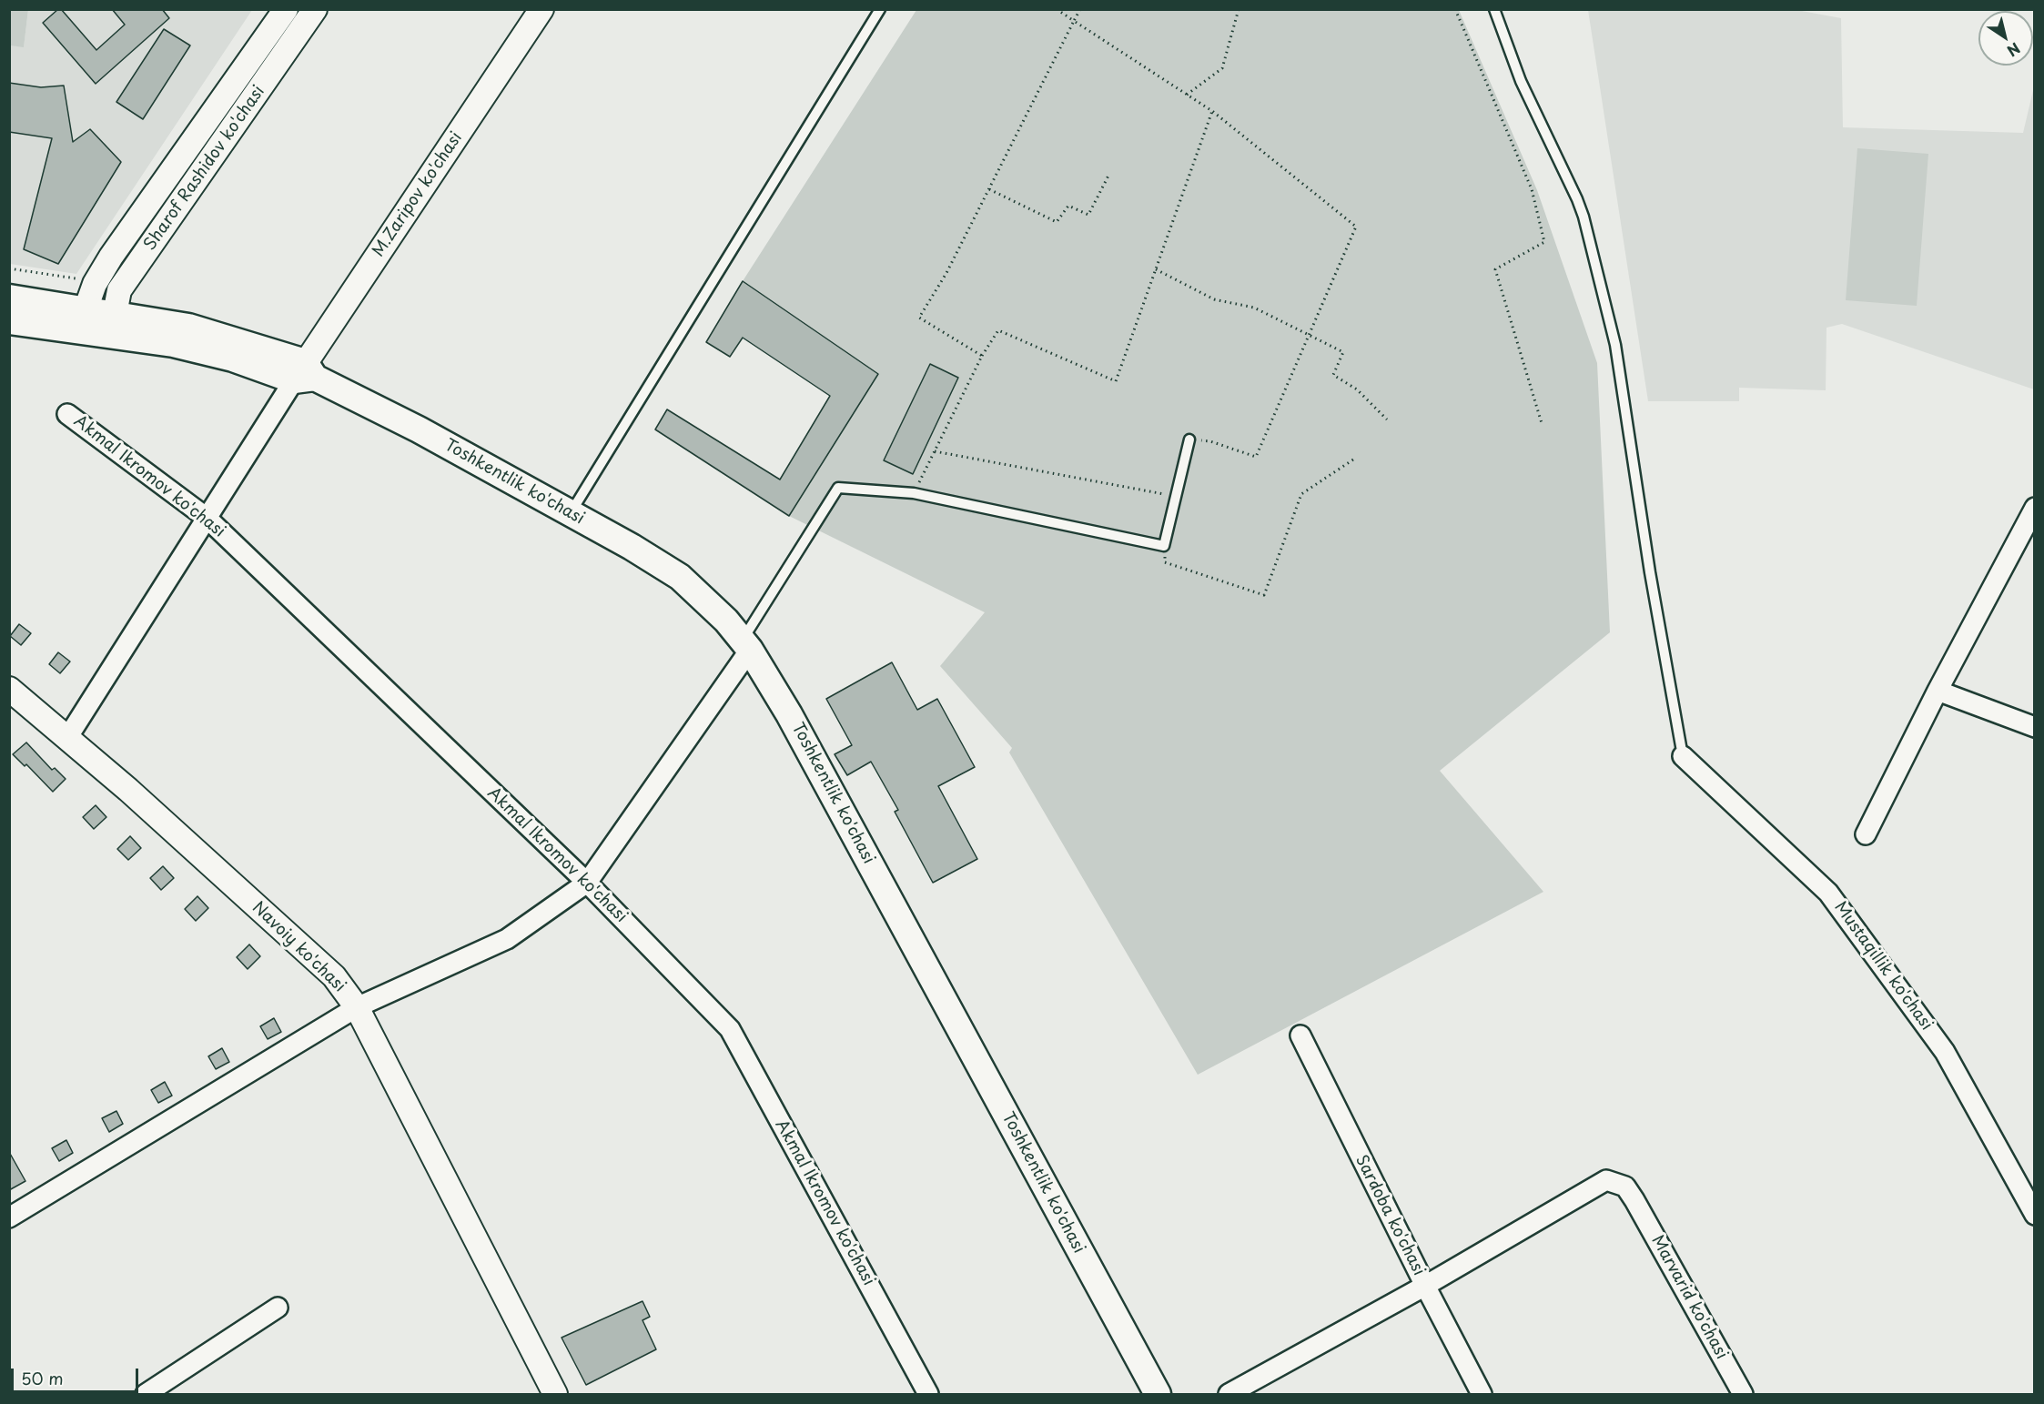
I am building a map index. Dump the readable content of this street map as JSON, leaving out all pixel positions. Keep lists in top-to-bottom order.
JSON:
{
  "streets": {
    "main road": ["Toshkentlik ko'chasi"],
    "street": [
      "Sharof Rashidov ko'chasi",
      "M.Zaripov ko'chasi",
      "Akmal Ikromov ko'chasi",
      "Navoiy ko'chasi",
      "Mustaqillik ko'chasi",
      "Sardoba ko'chasi",
      "Marvarid ko'chasi"
    ]
  },
  "crossings": [
    ["Sharof Rashidov ko'chasi", "Toshkentlik ko'chasi"],
    ["M.Zaripov ko'chasi", "Toshkentlik ko'chasi"],
    ["Sardoba ko'chasi", "Marvarid ko'chasi"]
  ],
  "scale_bar": "50 m",
  "north": "bottom right"
}
